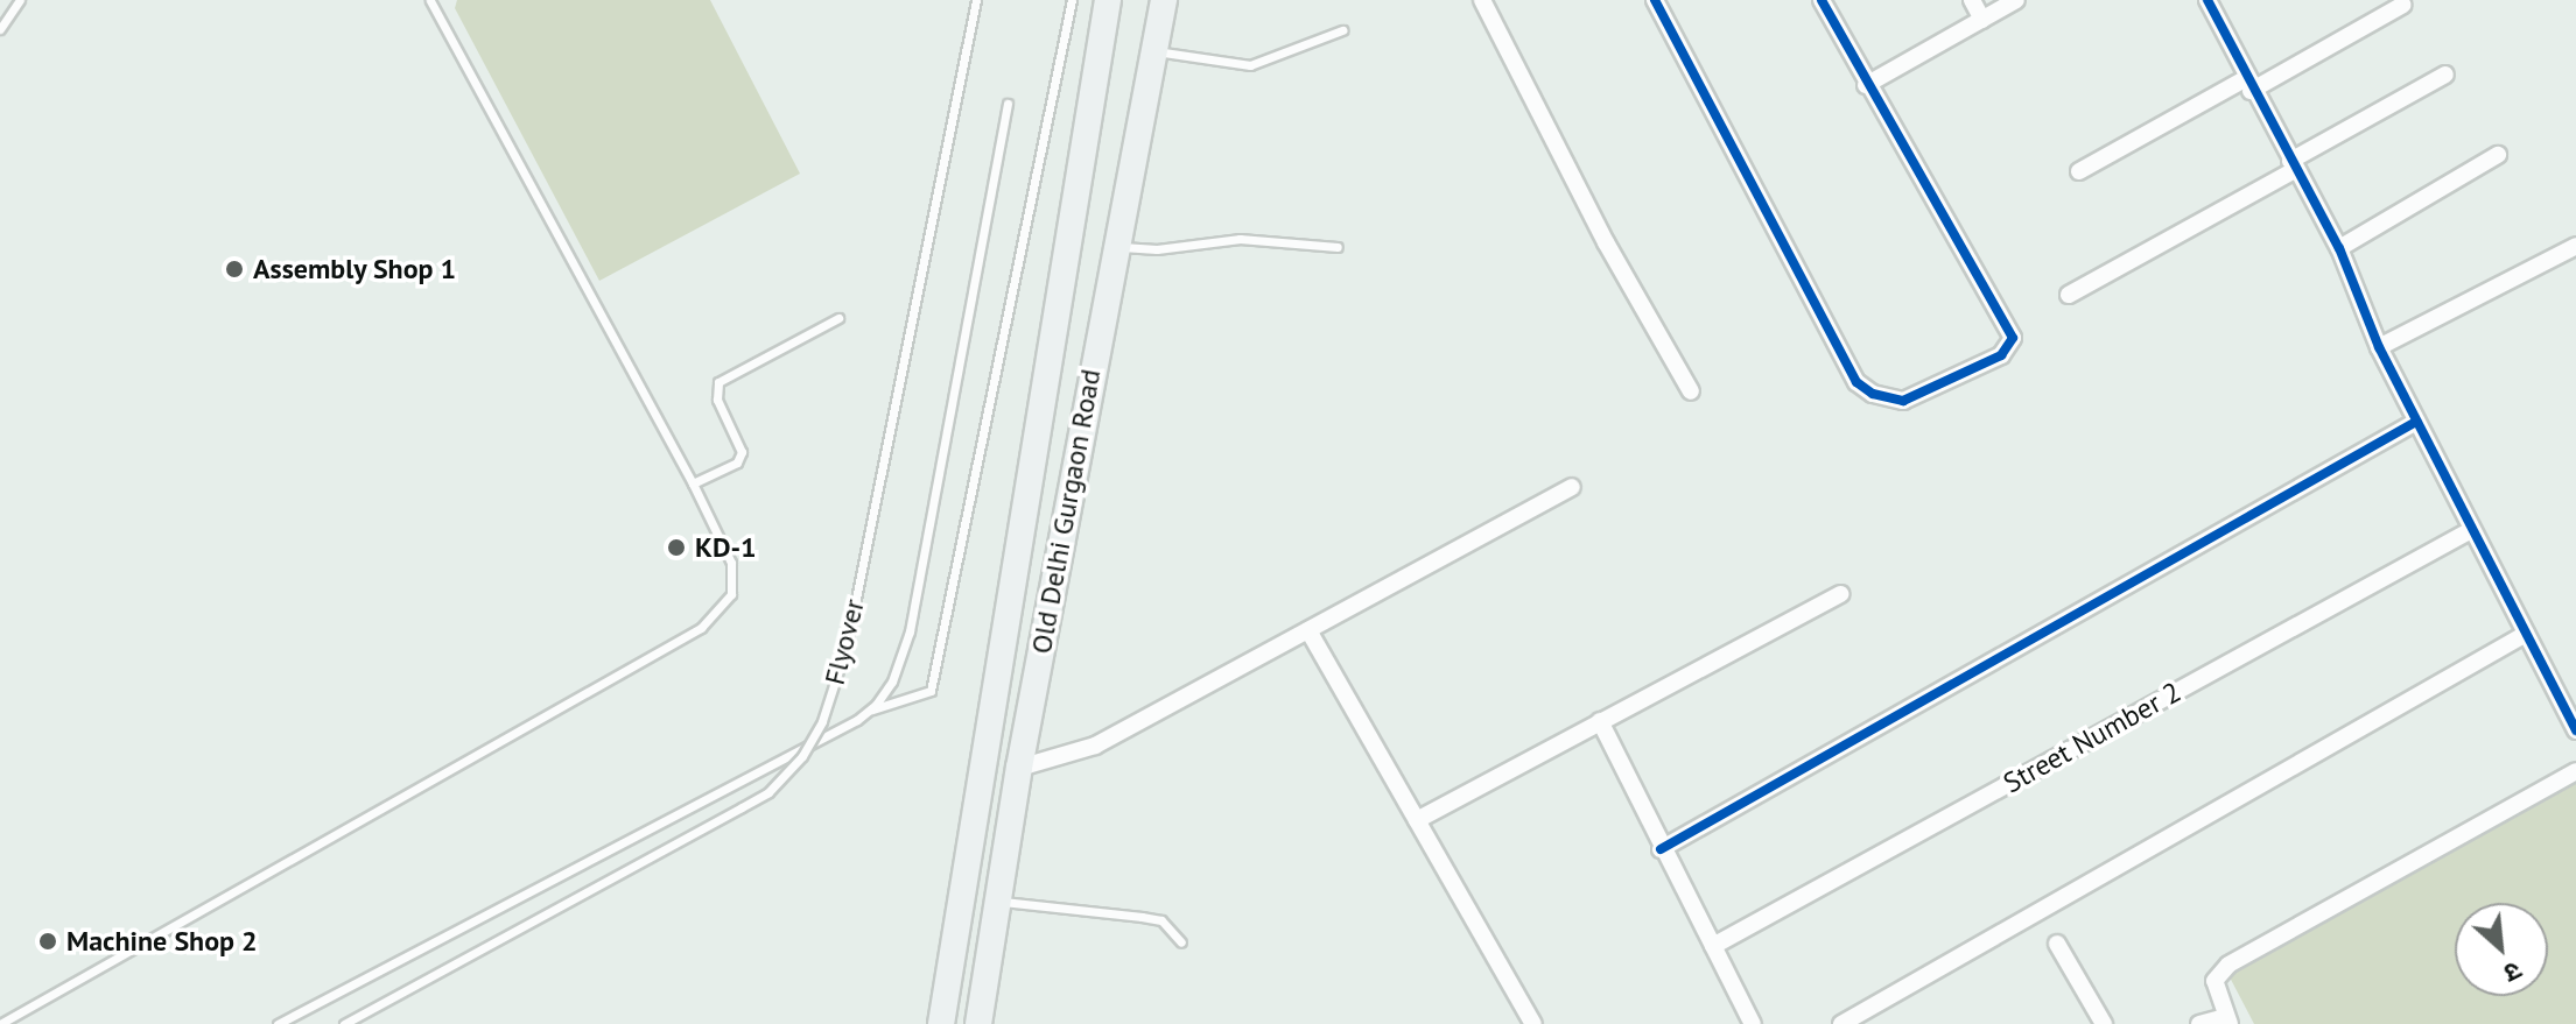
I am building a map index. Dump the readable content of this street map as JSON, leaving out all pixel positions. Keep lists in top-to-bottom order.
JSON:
{
  "streets": {
    "main road": ["Old Delhi Gurgaon Road"],
    "street": ["Street Number 2"],
    "lane": ["Flyover"]
  },
  "places": ["Assembly Shop 1", "KD-1", "Machine Shop 2"],
  "north": "bottom right"
}
